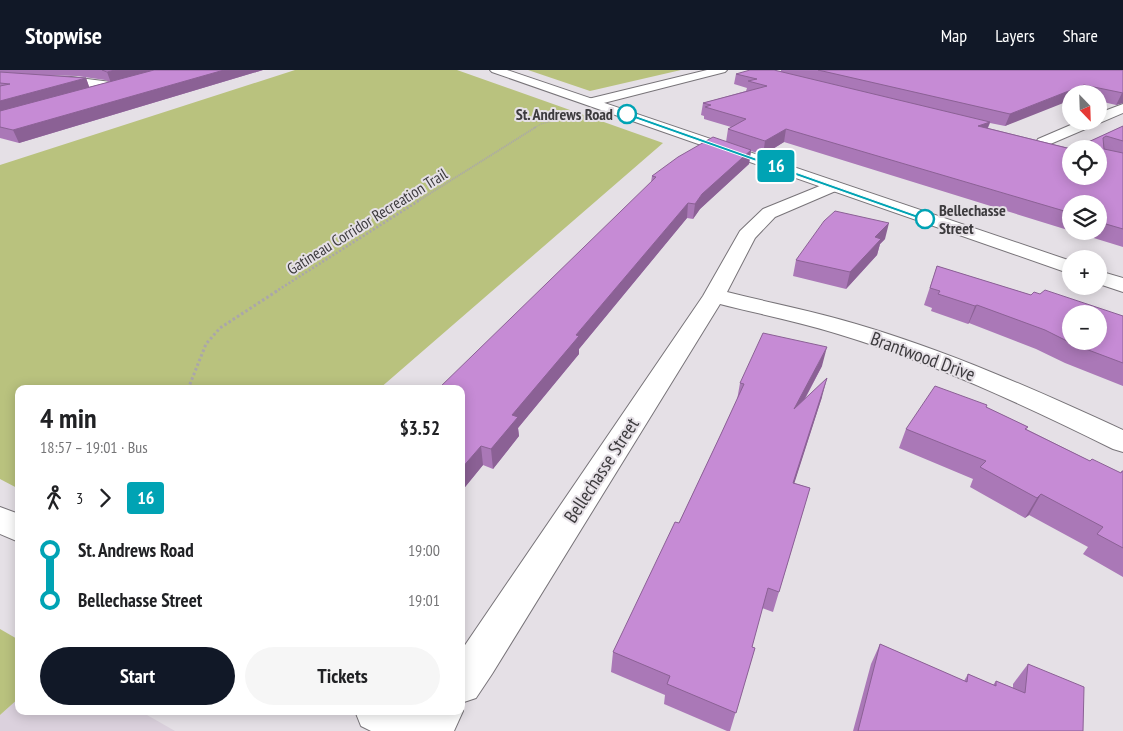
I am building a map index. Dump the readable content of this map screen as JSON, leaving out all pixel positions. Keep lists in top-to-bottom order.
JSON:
{
  "streets": {
    "street": ["Brantwood Drive", "Bellechasse Street"],
    "path": ["Gatineau Corridor Recreation Trail"]
  },
  "crossings": [
    ["Brantwood Drive", "Bellechasse Street"]
  ],
  "places": ["St. Andrews Road", "Bellechasse Street"],
  "lines": ["bus line 16"],
  "north": "bottom right",
  "page": {
    "header": "Stopwise",
    "nav": ["Map", "Layers", "Share"],
    "on_map": "16",
    "map_buttons": ["+", "−"],
    "heading": ["4 min", "18:57 – 19:01 · Bus", "$3.52"],
    "legs": ["3", "16"],
    "list": [
      {
        "name": "St. Andrews Road",
        "value": "19:00"
      },
      {
        "name": "Bellechasse Street",
        "value": "19:01"
      }
    ],
    "buttons": ["Start", "Tickets"]
  }
}
